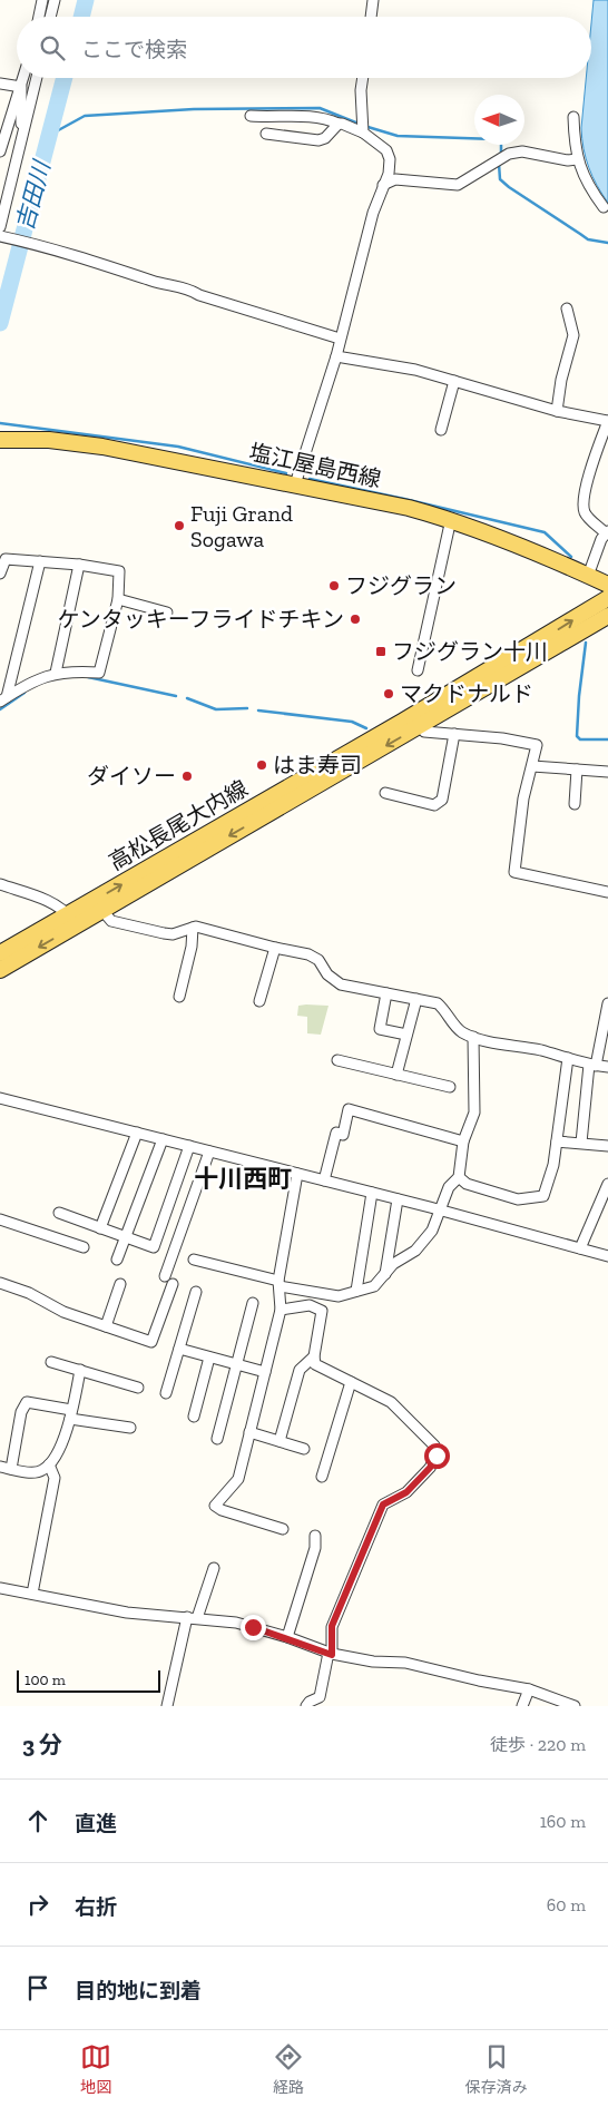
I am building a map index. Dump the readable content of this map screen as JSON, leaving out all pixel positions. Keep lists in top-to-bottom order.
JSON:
{
  "streets": {
    "main road": ["塩江屋島西線", "高松長尾大内線"]
  },
  "districts": ["十川西町"],
  "water": ["吉田川"],
  "places": {
    "other": [
      "Fuji Grand Sogawa",
      "フジグラン",
      "ケンタッキーフライドチキン",
      "マクドナルド",
      "はま寿司",
      "ダイソー"
    ],
    "transit": ["フジグラン十川"]
  },
  "scale_bar": "100 m",
  "north": "left",
  "page": {
    "search": "ここで検索",
    "scale": "100 m",
    "heading": ["3 分", "徒歩 · 220 m"],
    "list": [
      ["直進", "160 m"],
      ["右折", "60 m"],
      "目的地に到着"
    ],
    "nav": ["地図", "経路", "保存済み"]
  }
}
